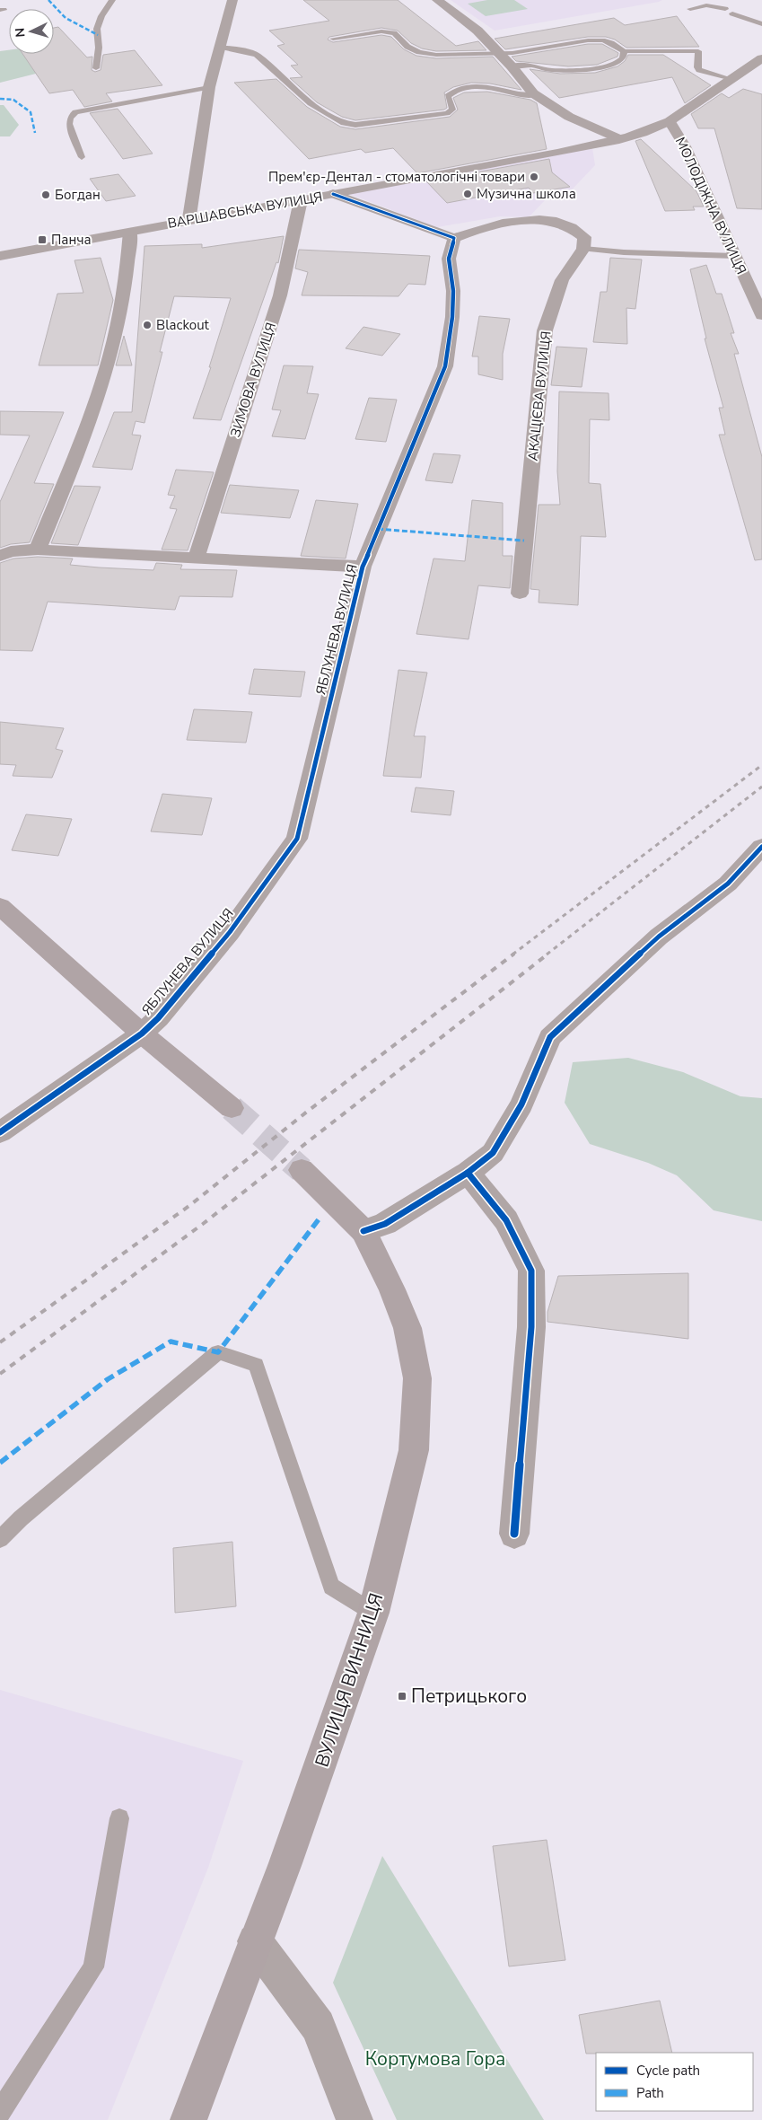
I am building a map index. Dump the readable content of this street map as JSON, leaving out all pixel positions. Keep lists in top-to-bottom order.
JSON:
{
  "streets": {
    "main road": ["ВУЛИЦЯ ВИННИЦЯ"],
    "street": [
      "МОЛОДІЖНА ВУЛИЦЯ",
      "ВАРШАВСЬКА ВУЛИЦЯ",
      "ЗИМОВА ВУЛИЦЯ",
      "АКАЦІЄВА ВУЛИЦЯ",
      "ЯБЛУНЕВА ВУЛИЦЯ"
    ]
  },
  "crossings": [
    ["МОЛОДІЖНА ВУЛИЦЯ", "ВАРШАВСЬКА ВУЛИЦЯ"],
    ["ВАРШАВСЬКА ВУЛИЦЯ", "ЗИМОВА ВУЛИЦЯ"]
  ],
  "parks": ["Кортумова Гора"],
  "places": {
    "other": [
      "Прем'єр-Дентал - стоматологічні товари",
      "Музична школа",
      "Богдан",
      "Blackout"
    ],
    "transit": ["Панча", "Петрицького"]
  },
  "legend": ["Cycle path", "Path"],
  "north": "left"
}
